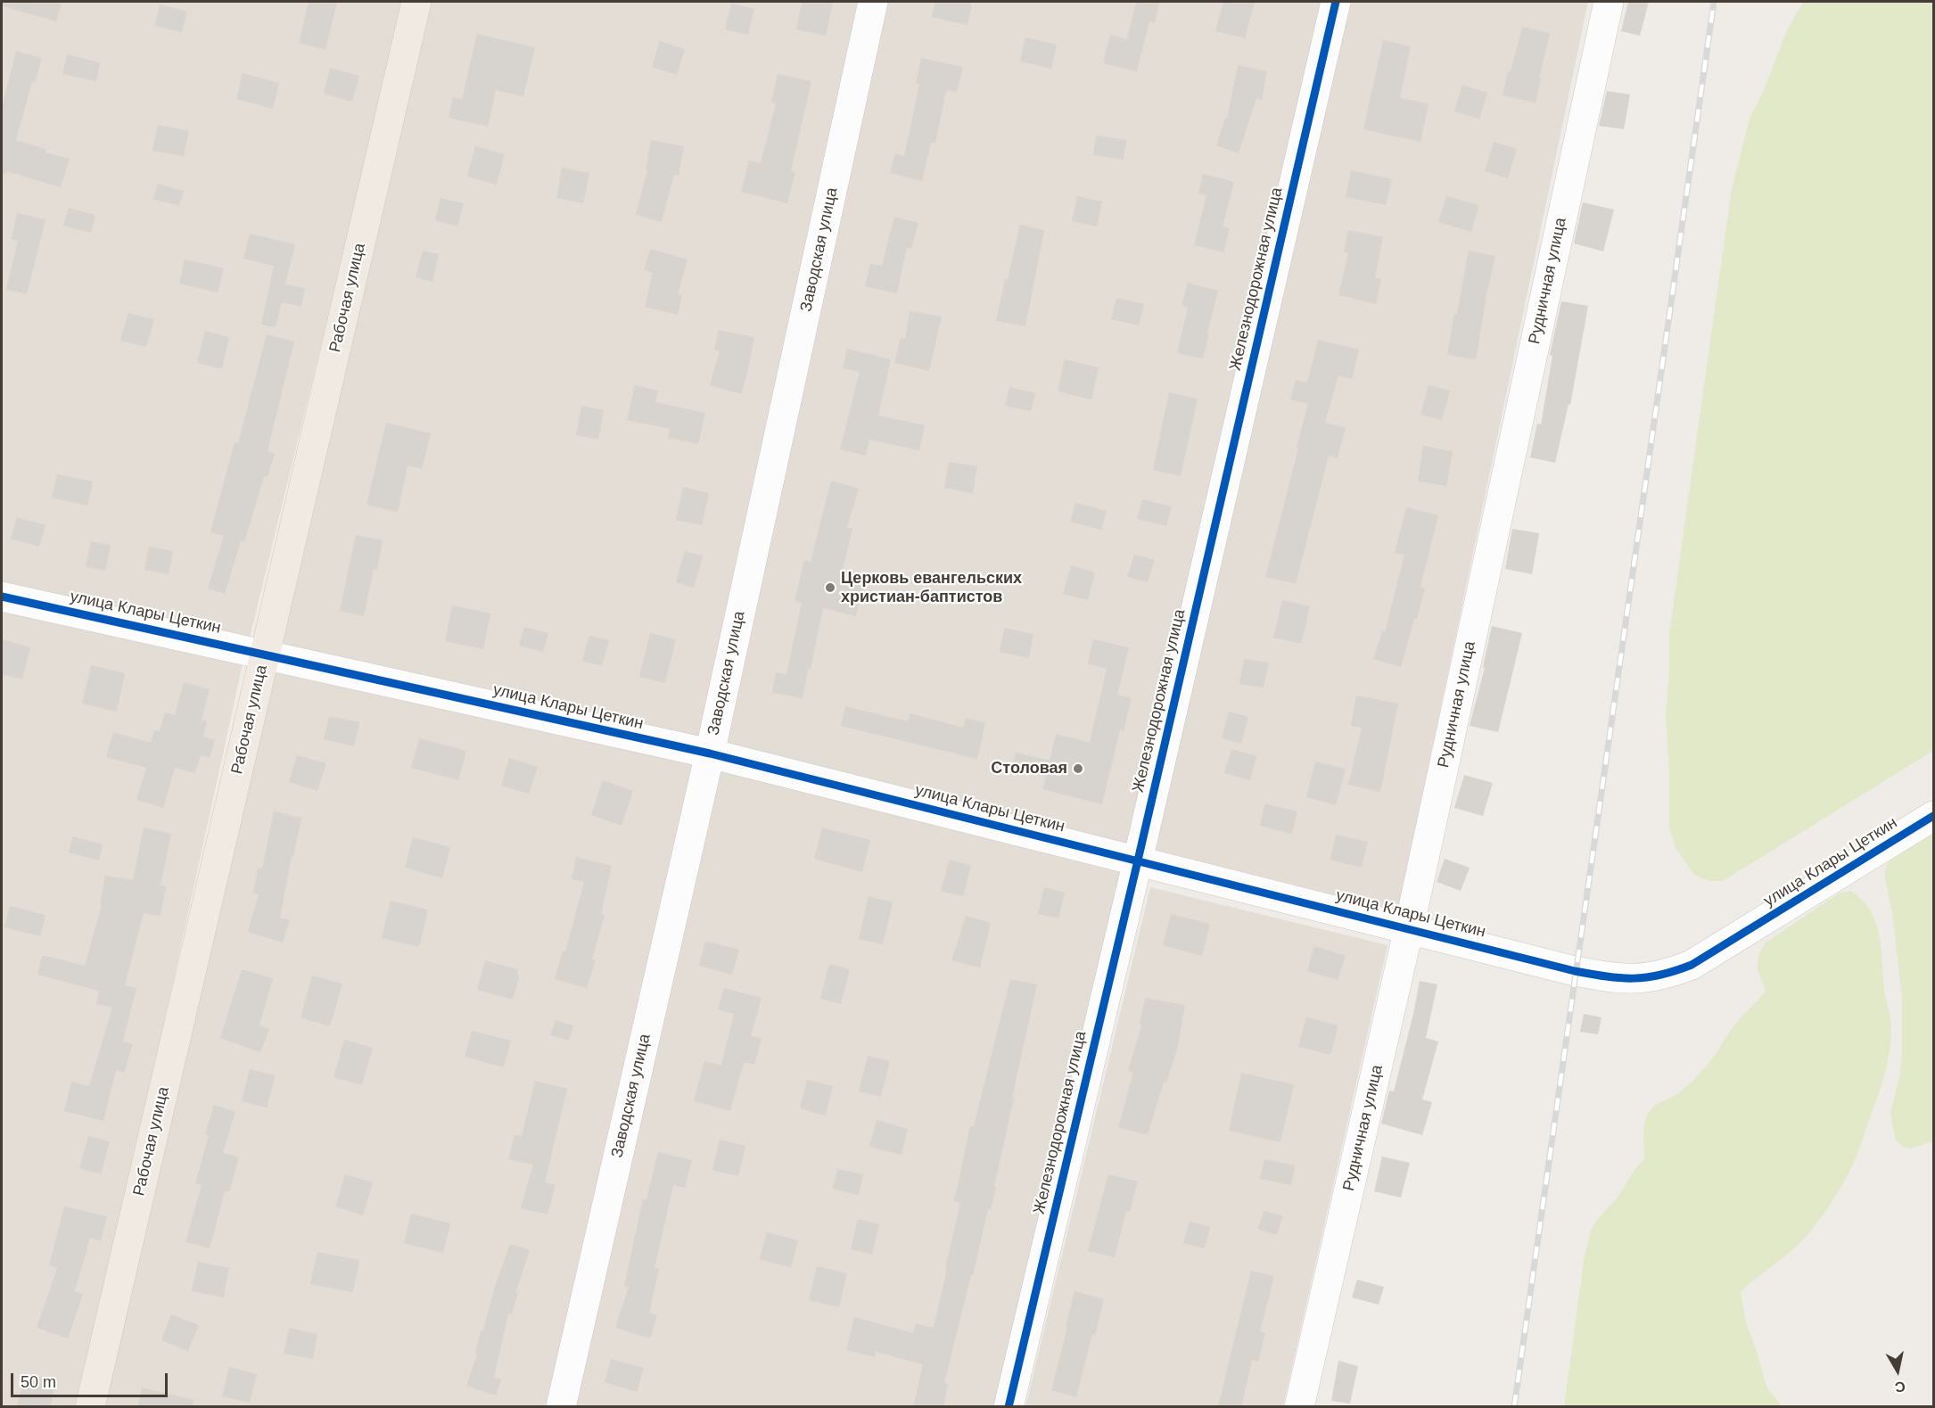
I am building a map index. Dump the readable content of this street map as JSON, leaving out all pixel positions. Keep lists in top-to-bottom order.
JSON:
{
  "streets": {
    "main road": ["Рабочая улица"],
    "street": [
      "Заводская улица",
      "Железнодорожная улица",
      "Рудничная улица",
      "улица Клары Цеткин"
    ]
  },
  "crossings": [
    ["Заводская улица", "улица Клары Цеткин"],
    ["Железнодорожная улица", "улица Клары Цеткин"],
    ["Рудничная улица", "улица Клары Цеткин"],
    ["Рабочая улица", "улица Клары Цеткин"]
  ],
  "places": ["Церковь евангельских христиан-баптистов", "Столовая"],
  "scale_bar": "50 m",
  "north": "bottom"
}
